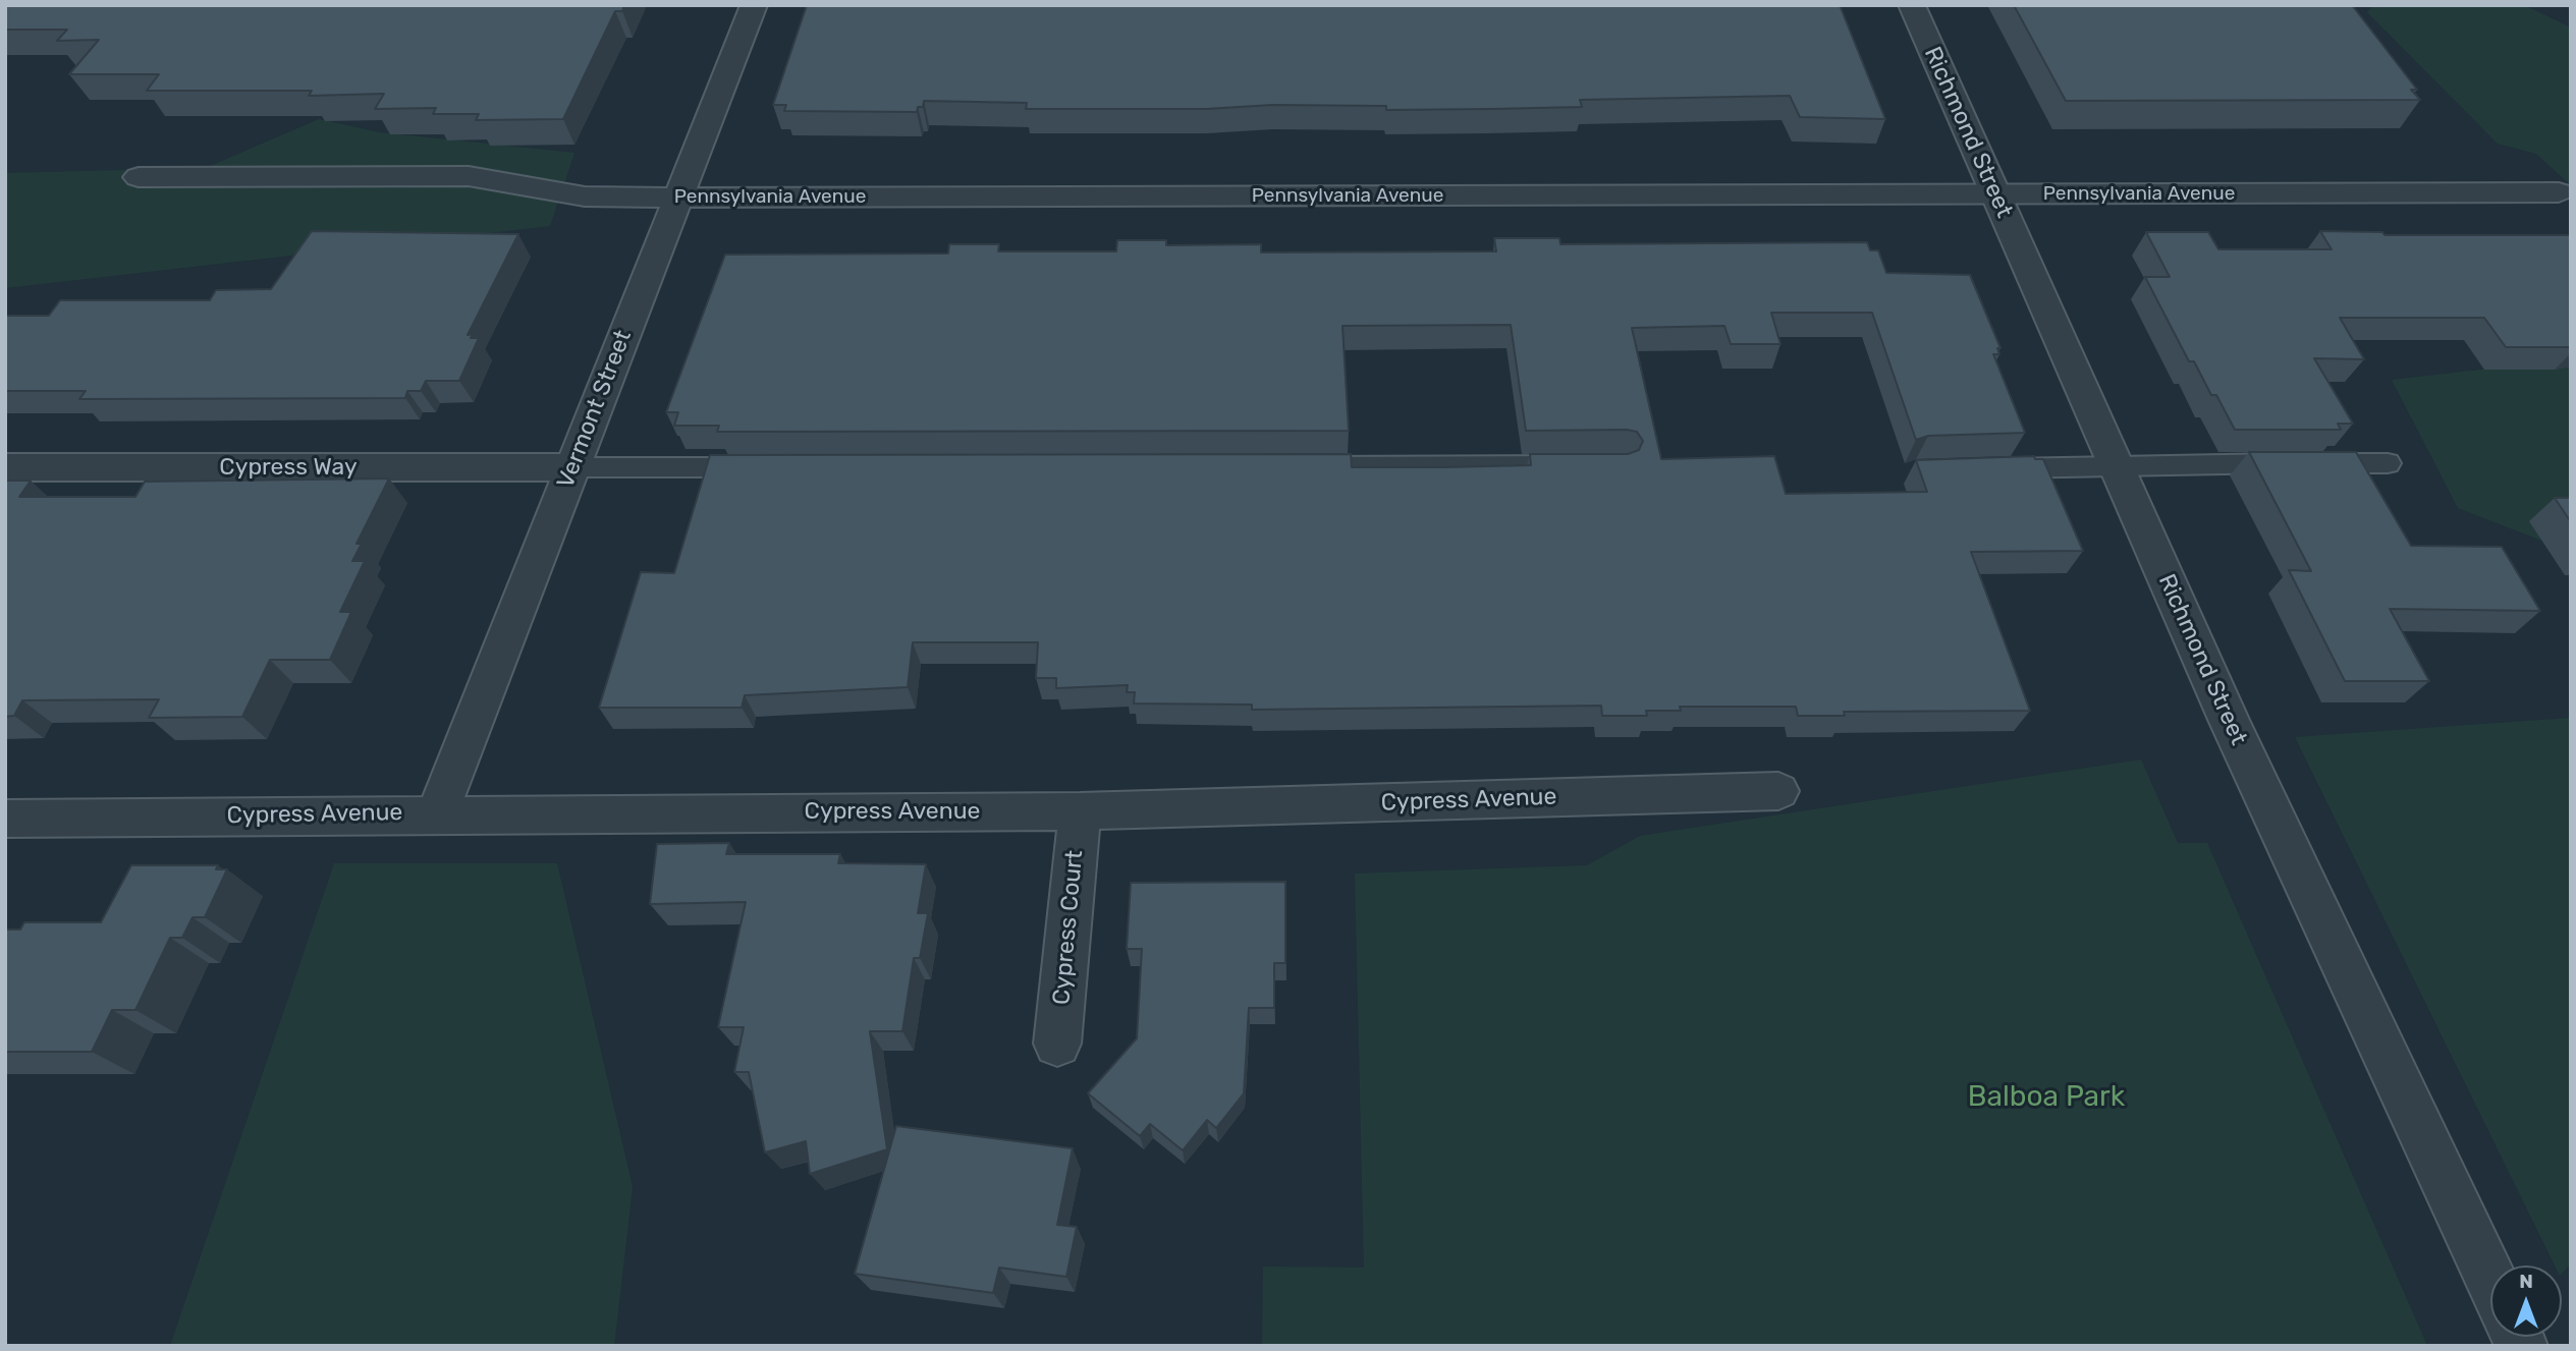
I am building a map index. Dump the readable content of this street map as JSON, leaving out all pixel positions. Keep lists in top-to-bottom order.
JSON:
{
  "streets": {
    "street": [
      "Richmond Street",
      "Pennsylvania Avenue",
      "Vermont Street",
      "Cypress Way",
      "Cypress Avenue",
      "Cypress Court"
    ]
  },
  "crossings": [
    ["Richmond Street", "Pennsylvania Avenue"],
    ["Pennsylvania Avenue", "Vermont Street"],
    ["Vermont Street", "Cypress Way"],
    ["Vermont Street", "Cypress Avenue"],
    ["Cypress Avenue", "Cypress Court"]
  ],
  "parks": ["Balboa Park"],
  "north": "top"
}
